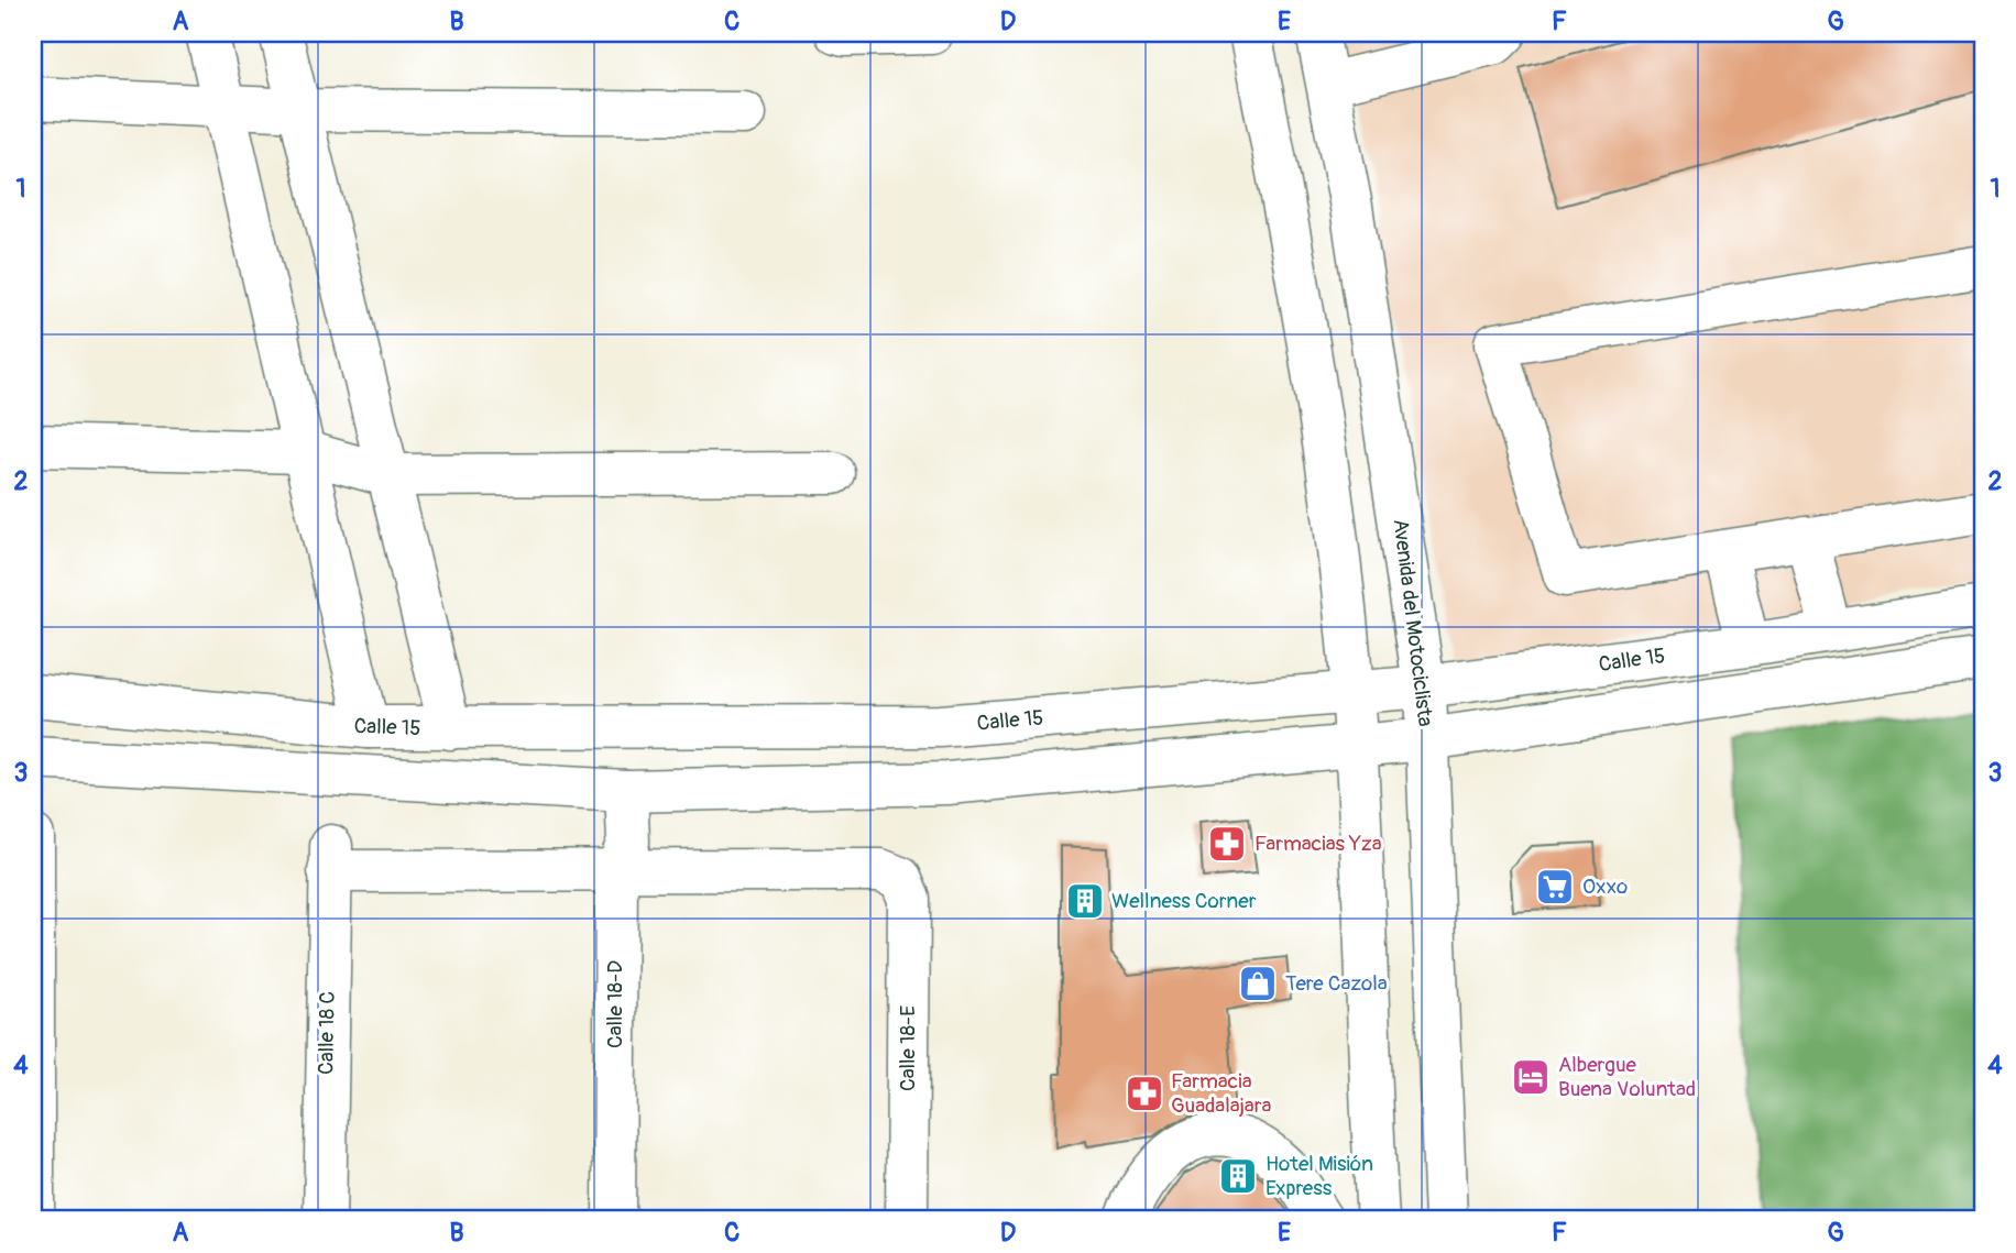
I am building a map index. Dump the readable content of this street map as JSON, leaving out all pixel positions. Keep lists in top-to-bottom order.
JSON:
{
  "streets": {
    "street": [
      "Avenida del Motociclista",
      "Calle 15",
      "Calle 18-D",
      "Calle 18 C",
      "Calle 18-E"
    ]
  },
  "crossings": [
    ["Avenida del Motociclista", "Calle 15"],
    ["Calle 18-D", "Calle 18 C"],
    ["Calle 18-D", "Calle 18-E"],
    ["Calle 18 C", "Calle 18-E"]
  ],
  "places": {
    "pharmacy": ["Farmacias Yza", "Farmacia Guadalajara"],
    "supermarket": ["Oxxo"],
    "building": ["Wellness Corner", "Hotel Misión Express"],
    "shop": ["Tere Cazola"],
    "hotel": ["Albergue Buena Voluntad"]
  },
  "grid": {
    "columns": [
      "A",
      "B",
      "C",
      "D",
      "E",
      "F",
      "G"
    ],
    "rows": [
      "1",
      "2",
      "3",
      "4"
    ]
  }
}
